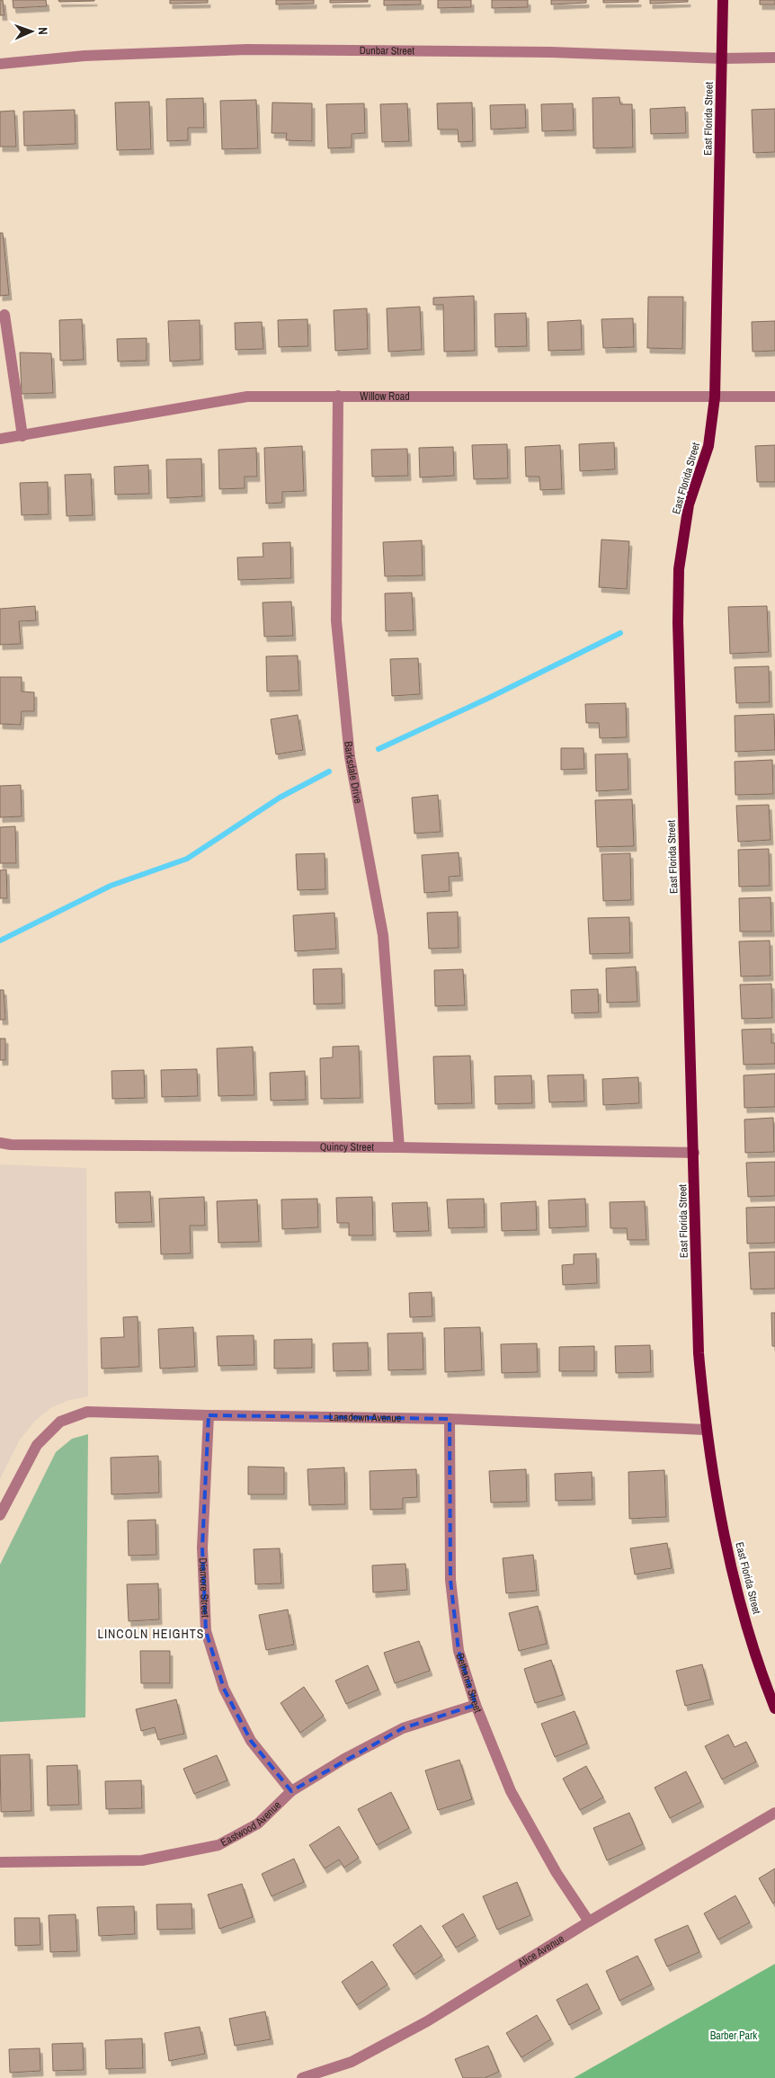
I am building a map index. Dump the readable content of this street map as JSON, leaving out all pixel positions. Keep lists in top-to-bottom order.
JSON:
{
  "streets": {
    "main road": ["East Florida Street"],
    "street": [
      "Dunbar Street",
      "Willow Road",
      "Barksdale Drive",
      "Quincy Street",
      "Lansdown Avenue",
      "Dismore Street",
      "Bethania Street",
      "Eastwood Avenue",
      "Alice Avenue"
    ]
  },
  "crossings": [
    ["Dunbar Street", "East Florida Street"],
    ["East Florida Street", "Willow Road"],
    ["East Florida Street", "Quincy Street"],
    ["East Florida Street", "Lansdown Avenue"],
    ["Willow Road", "Barksdale Drive"],
    ["Barksdale Drive", "Quincy Street"],
    ["Lansdown Avenue", "Dismore Street"],
    ["Lansdown Avenue", "Bethania Street"],
    ["Dismore Street", "Eastwood Avenue"],
    ["Bethania Street", "Eastwood Avenue"],
    ["Bethania Street", "Alice Avenue"]
  ],
  "districts": ["LINCOLN HEIGHTS"],
  "parks": ["Barber Park"],
  "north": "right"
}
